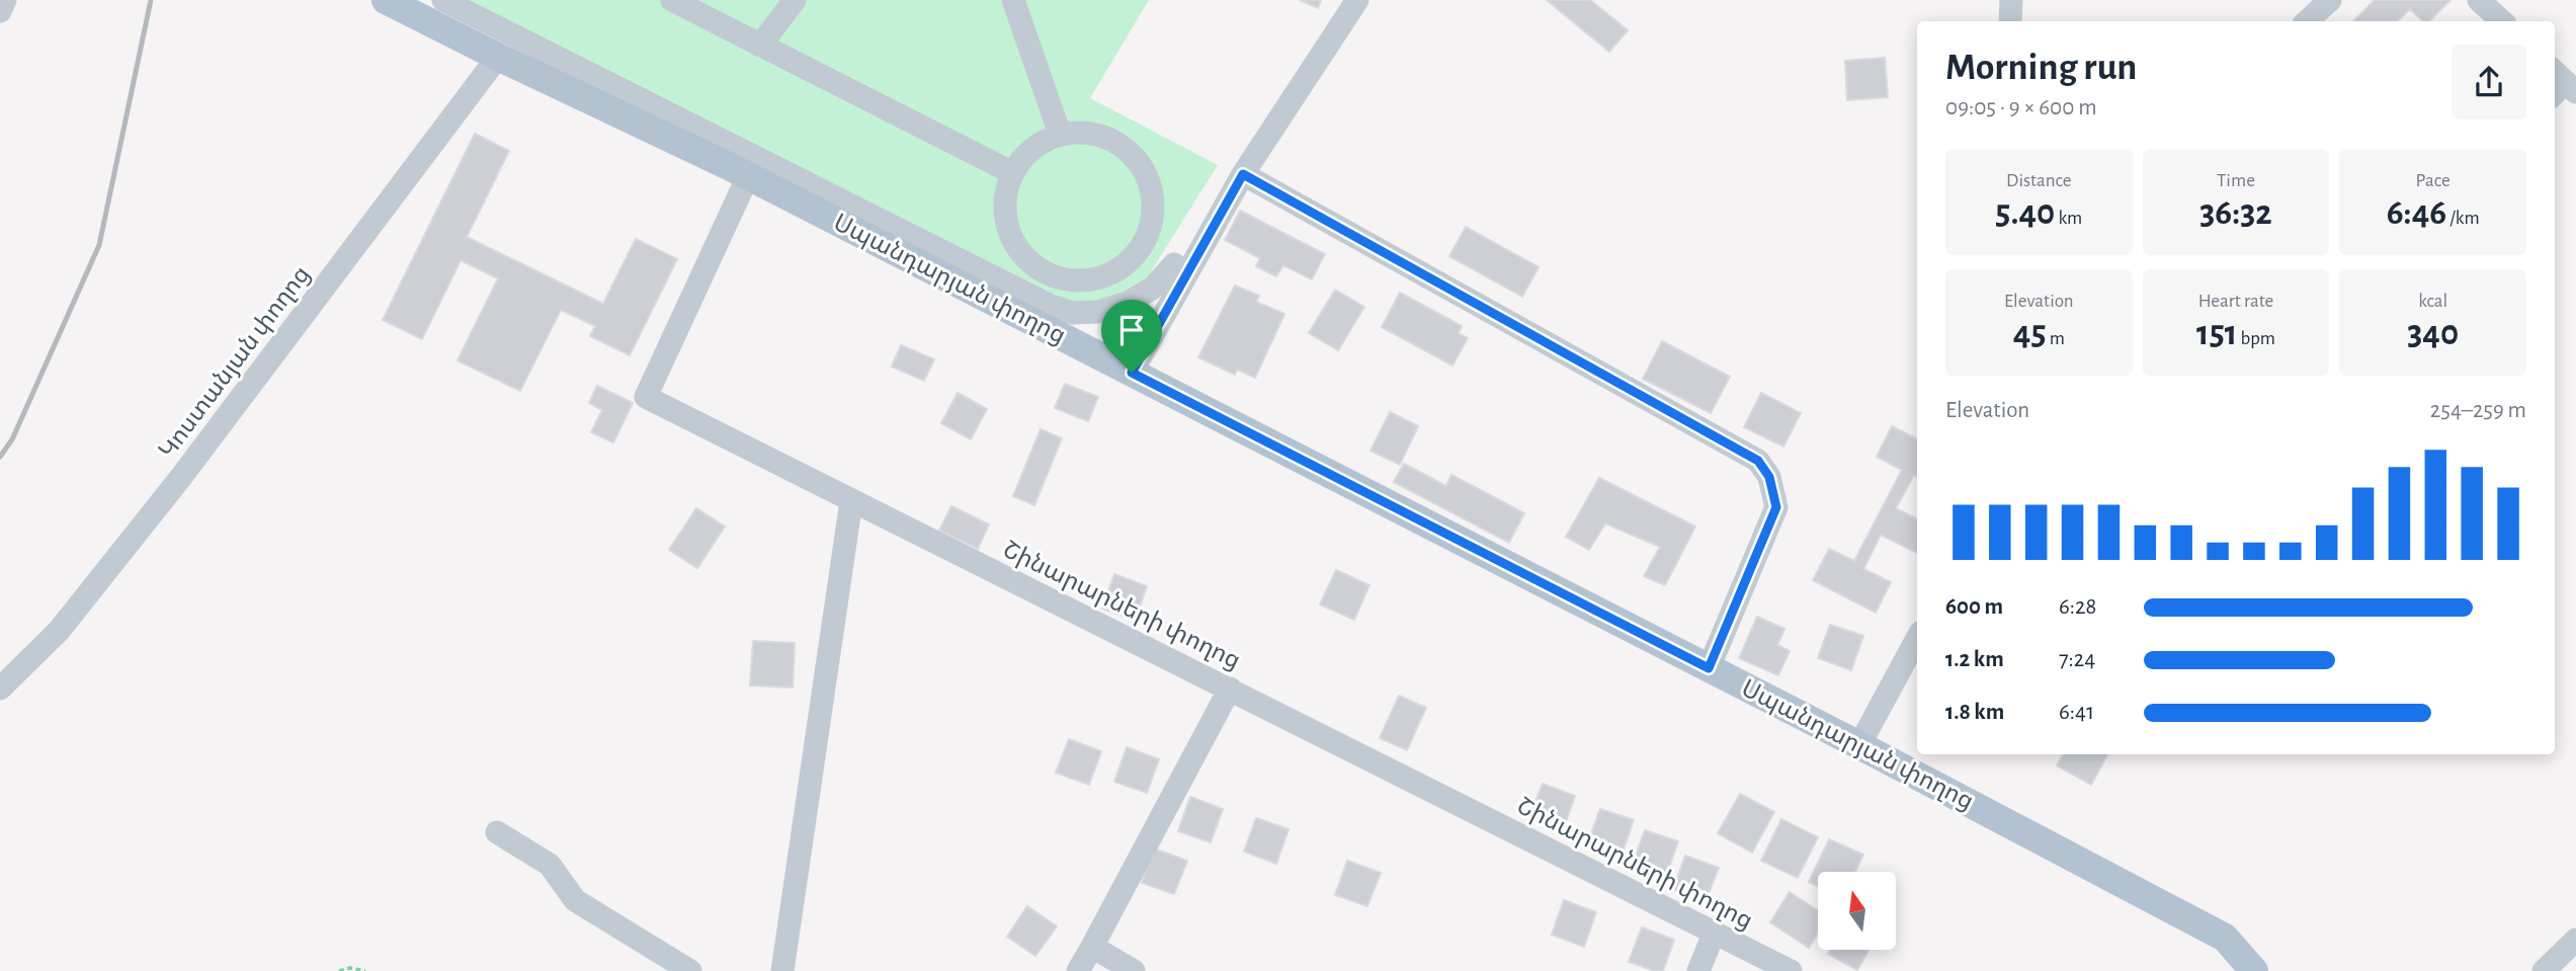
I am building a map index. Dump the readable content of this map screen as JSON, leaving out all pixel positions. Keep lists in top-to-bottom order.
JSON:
{
  "streets": {
    "main road": ["Սպանդարյան փողոց"],
    "street": ["Կոստանյան փողոց", "Շինարարների փողոց"]
  },
  "crossings": [
    ["Սպանդարյան փողոց", "Կոստանյան փողոց"],
    ["Սպանդարյան փողոց", "Շինարարների փողոց"]
  ],
  "north": "top",
  "page": {
    "heading": ["Morning run", "09:05 · 9 × 600 m"],
    "stats": [
      ["Distance", "5.40 km"],
      ["Time", "36:32"],
      ["Pace", "6:46 /km"],
      ["Elevation", "45 m"],
      ["Heart rate", "151 bpm"],
      ["kcal", "340"]
    ],
    "chart": ["Elevation", "254–259 m"],
    "list": [
      {
        "name": "600 m",
        "note": "6:28"
      },
      {
        "name": "1.2 km",
        "note": "7:24"
      },
      {
        "name": "1.8 km",
        "note": "6:41"
      }
    ]
  }
}
